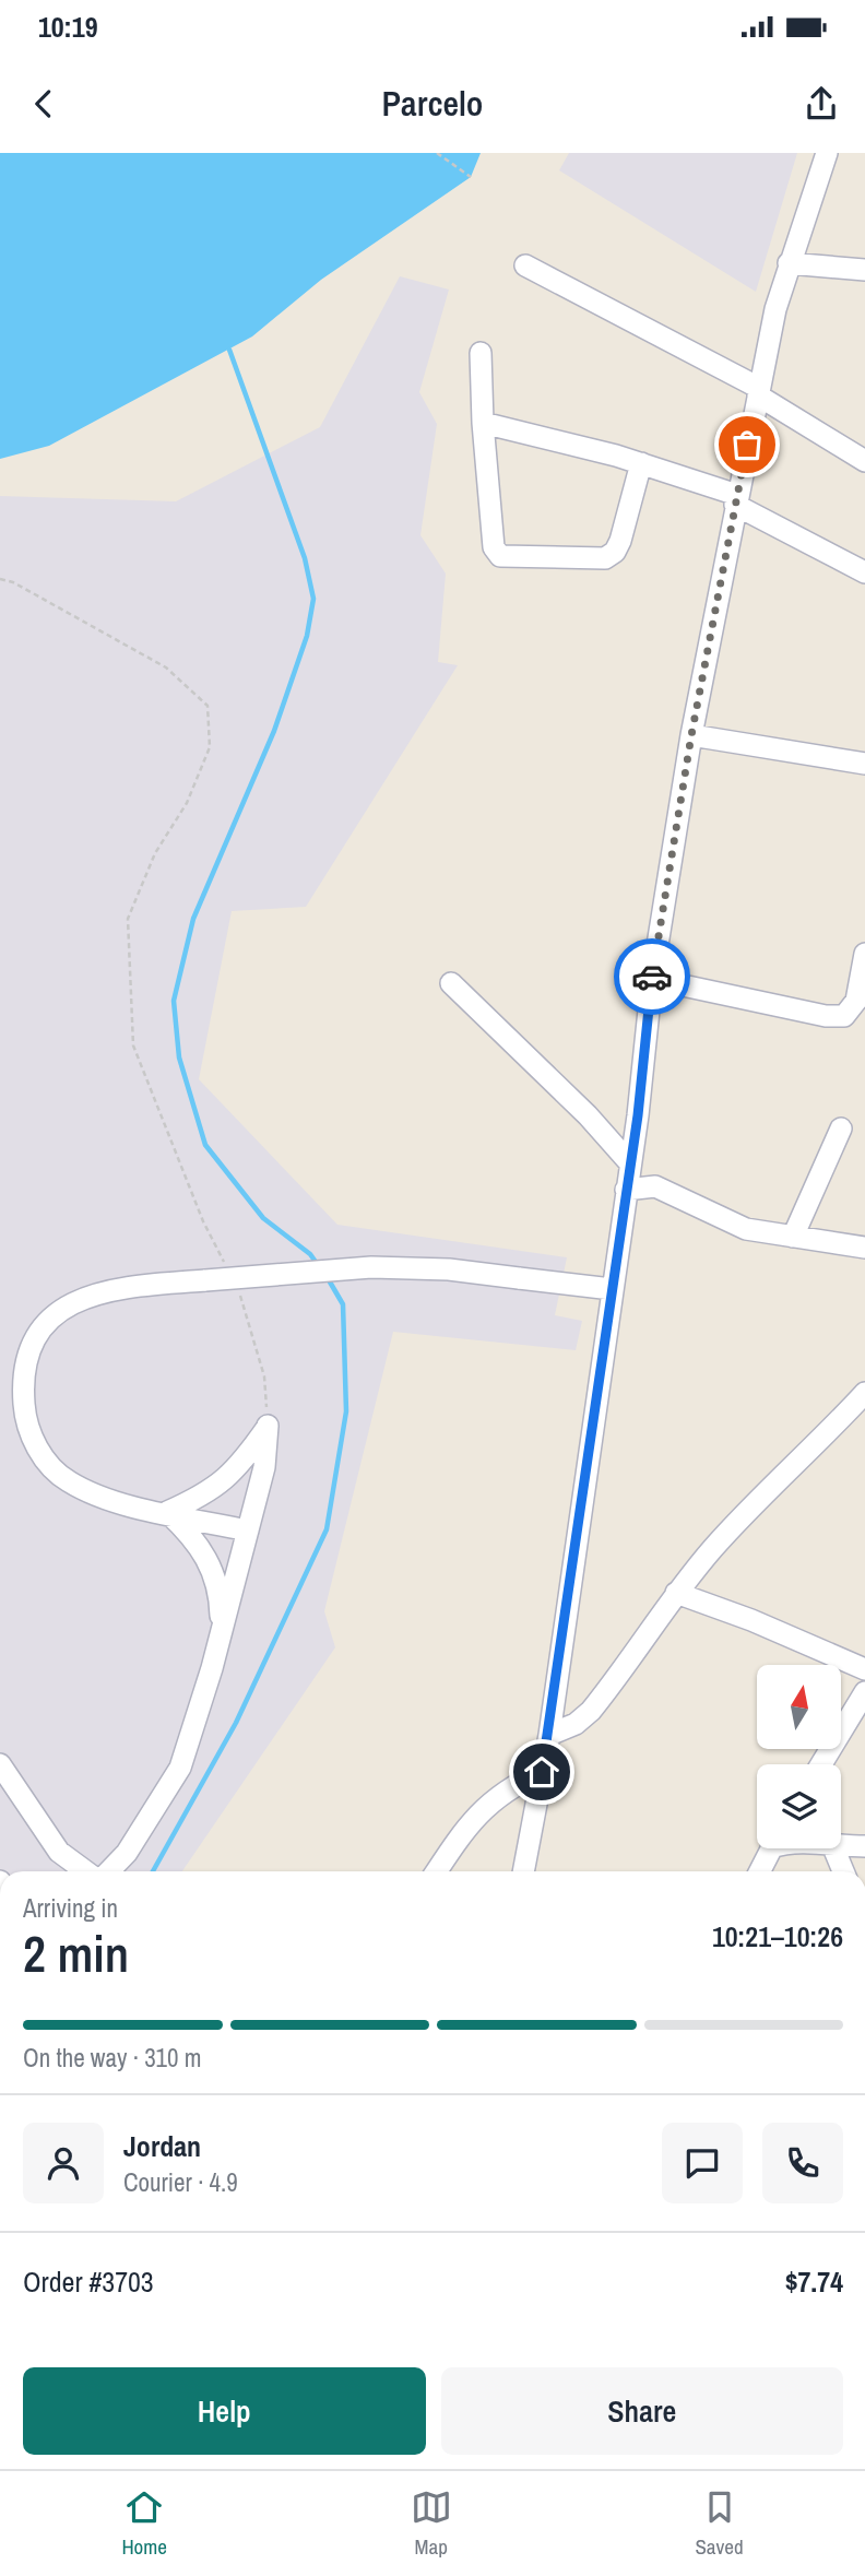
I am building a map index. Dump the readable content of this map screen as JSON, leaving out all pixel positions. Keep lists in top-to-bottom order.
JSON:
{
  "north": "top",
  "page": {
    "status": "10:19",
    "header": "Parcelo",
    "heading": ["2 min", "Arriving in", "10:21–10:26"],
    "panel": [
      "Jordan",
      "Courier · 4.9",
      "Order #3703",
      "$7.74"
    ],
    "bar": "On the way · 310 m",
    "buttons": ["Help", "Share"],
    "tabs": ["Home", "Map", "Saved"]
  }
}
